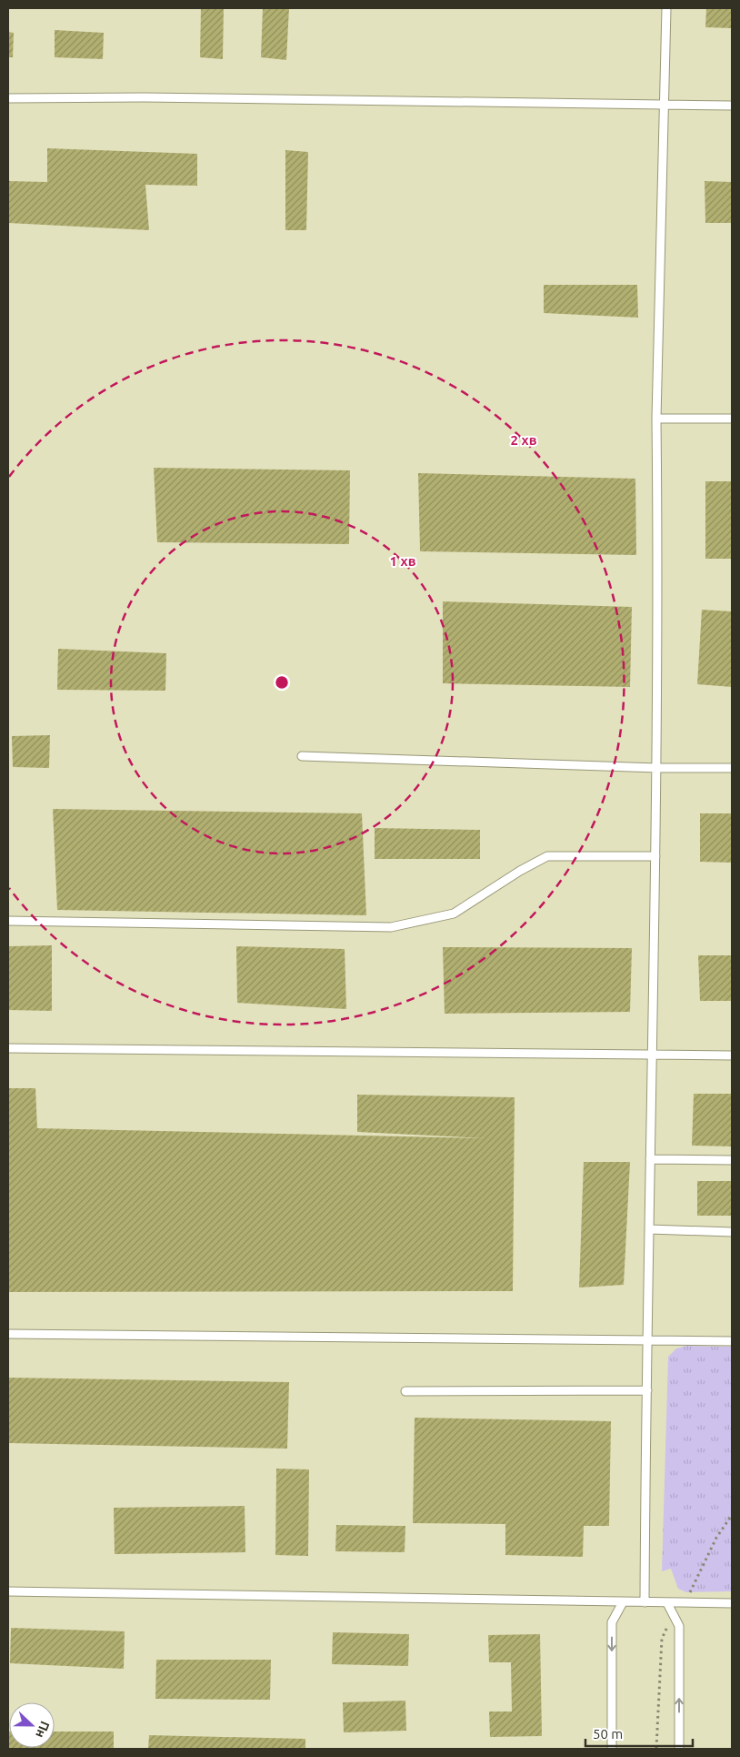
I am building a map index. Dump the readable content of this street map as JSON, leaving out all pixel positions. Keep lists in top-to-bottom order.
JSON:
{
  "scale_bar": "50 m",
  "north": "right",
  "rings": ["2 хв", "1 хв"]
}
